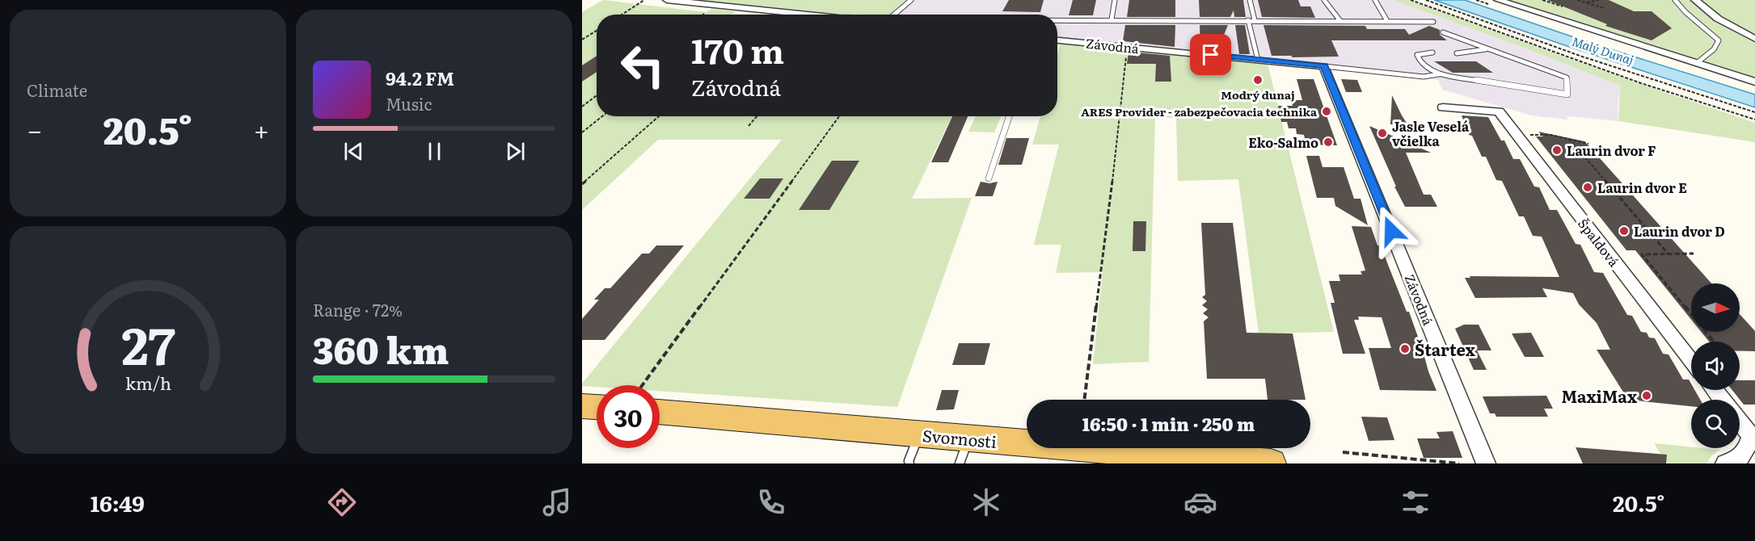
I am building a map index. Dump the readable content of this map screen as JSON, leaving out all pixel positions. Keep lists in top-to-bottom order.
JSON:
{
  "streets": {
    "main road": ["Svornosti"],
    "street": ["Závodná", "Špaldová"]
  },
  "water": ["Malý Dunaj"],
  "places": [
    "Modrý dunaj",
    "ARES Provider - zabezpečovacia technika",
    "Jasle Veselá včielka",
    "Eko-Salmo",
    "Laurin dvor F",
    "Laurin dvor E",
    "Laurin dvor D",
    "Štartex",
    "MaxiMax"
  ],
  "north": "right",
  "page": {
    "tile": [
      "Climate",
      ["Range · 72%", "360 km"]
    ],
    "turn": ["170 m", "Závodná"],
    "song": ["94.2 FM", "Music"],
    "heat": ["−", "20.5°", "+"],
    "limit": "30",
    "trip": "16:50 · 1 min · 250 m",
    "tabs": ["16:49", "20.5°"],
    "gauge": ["27", "km/h"]
  }
}
